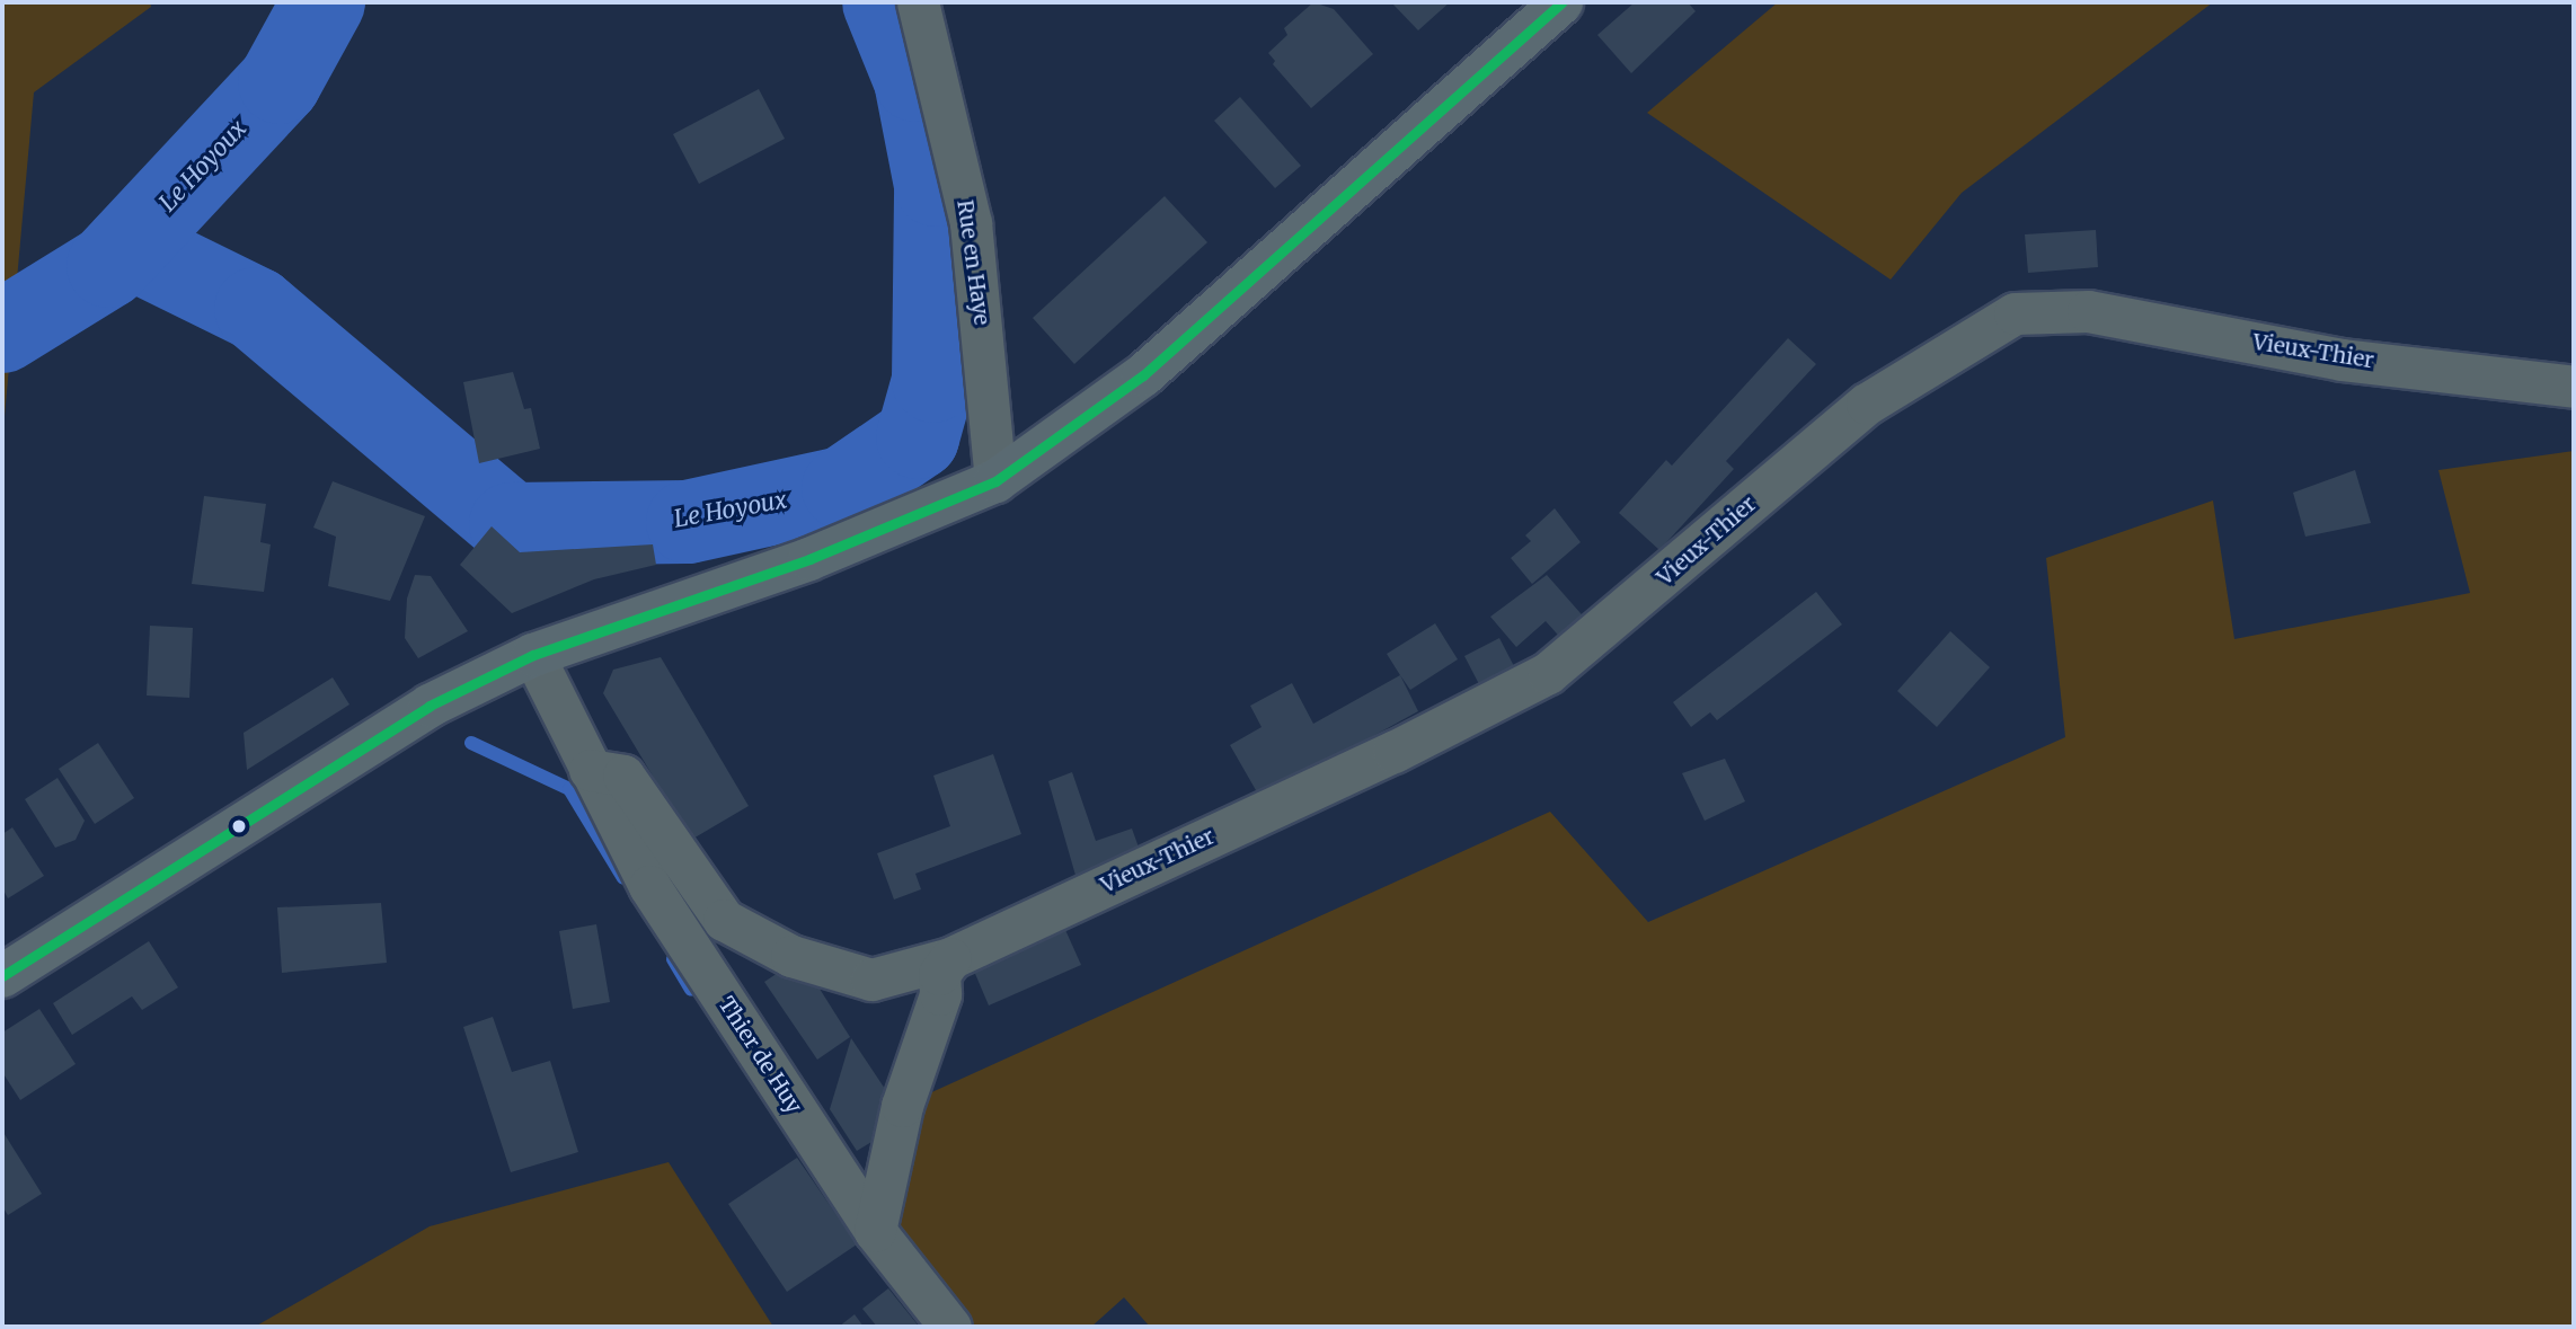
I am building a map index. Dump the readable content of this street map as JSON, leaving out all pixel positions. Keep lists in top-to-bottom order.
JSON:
{
  "streets": {
    "street": ["Rue en Haye", "Vieux-Thier", "Thier de Huy"]
  },
  "crossings": [
    ["Vieux-Thier", "Thier de Huy"]
  ],
  "water": ["Le Hoyoux"]
}
